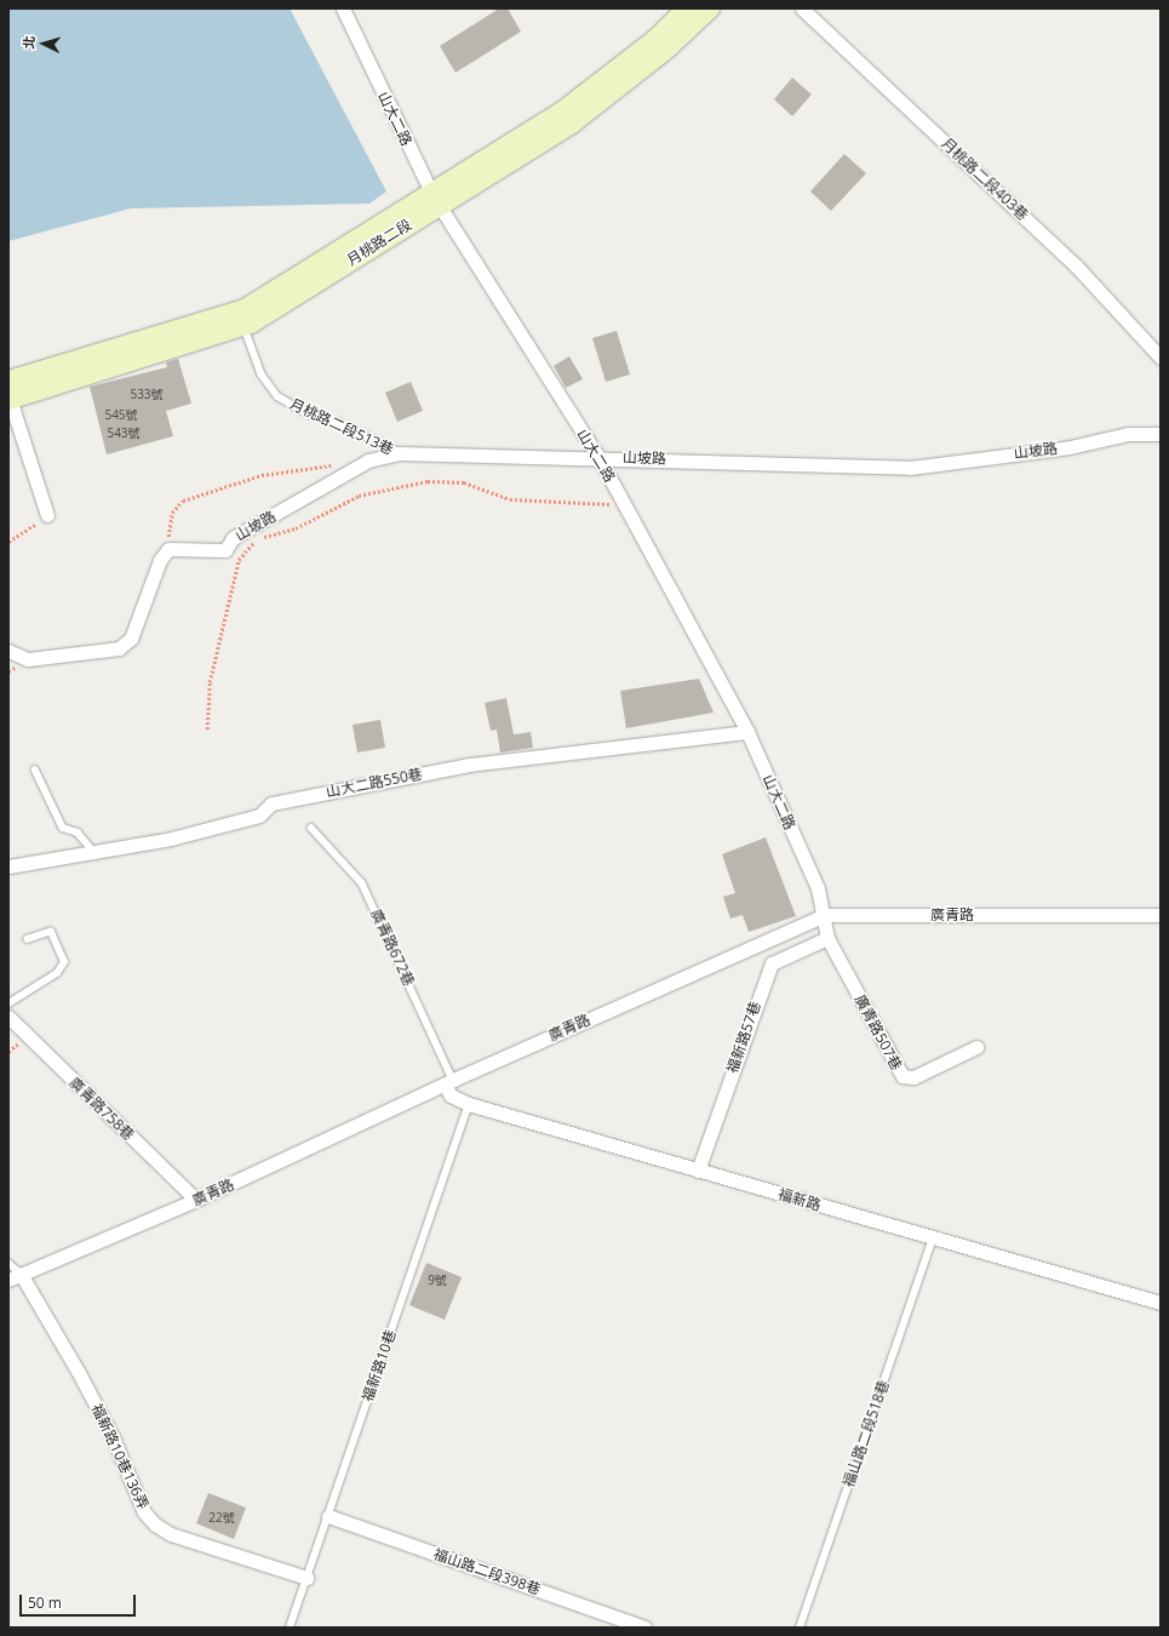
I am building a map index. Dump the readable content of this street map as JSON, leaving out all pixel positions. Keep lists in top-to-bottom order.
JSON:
{
  "streets": {
    "street": [
      "山大二路",
      "月桃路二段403巷",
      "月桃路二段",
      "山坡路",
      "山大二路550巷",
      "廣青路",
      "廣青路507巷",
      "福新路57巷",
      "廣青路758巷",
      "福新路",
      "福新路10巷136弄",
      "福山路二段398巷"
    ],
    "lane": [
      "月桃路二段513巷",
      "廣青路672巷",
      "福新路10巷",
      "福山路二段518巷"
    ]
  },
  "crossings": [
    ["山大二路", "月桃路二段"],
    ["山大二路", "山坡路"],
    ["山大二路", "山大二路550巷"],
    ["山大二路", "廣青路"],
    ["山大二路", "廣青路507巷"],
    ["月桃路二段", "月桃路二段513巷"],
    ["月桃路二段513巷", "山坡路"],
    ["廣青路", "廣青路672巷"],
    ["廣青路", "廣青路507巷"],
    ["廣青路", "廣青路758巷"],
    ["廣青路", "福新路"],
    ["廣青路", "福新路10巷136弄"],
    ["廣青路672巷", "福新路"],
    ["廣青路507巷", "福新路57巷"],
    ["福新路57巷", "福新路"],
    ["福新路", "福新路10巷"],
    ["福新路", "福山路二段518巷"],
    ["福新路10巷", "福新路10巷136弄"],
    ["福新路10巷", "福山路二段398巷"]
  ],
  "house_numbers": [
    "533號",
    "545號",
    "543號",
    "9號",
    "22號"
  ],
  "scale_bar": "50 m",
  "north": "left"
}
